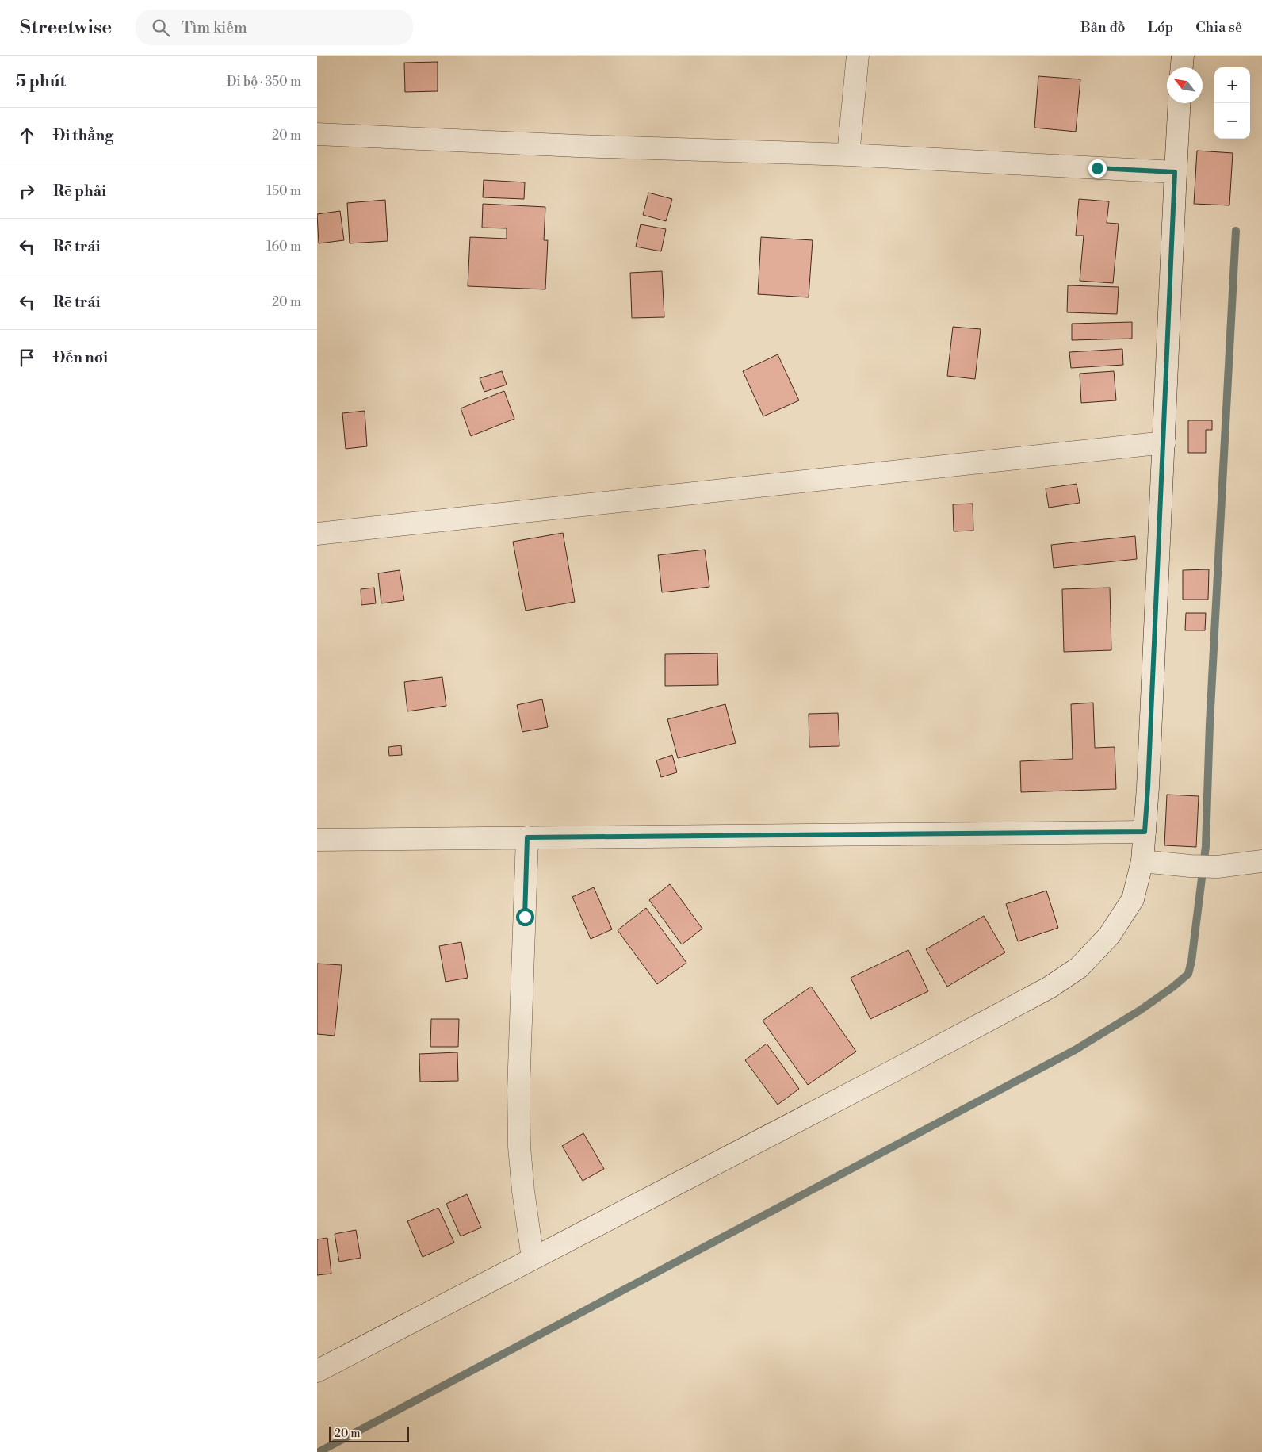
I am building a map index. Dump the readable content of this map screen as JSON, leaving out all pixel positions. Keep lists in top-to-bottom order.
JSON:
{
  "scale_bar": "20 m",
  "north": "top left",
  "page": {
    "header": "Streetwise",
    "search": "Tìm kiếm",
    "nav": ["Bản đồ", "Lớp", "Chia sẻ"],
    "heading": ["5 phút", "Đi bộ · 350 m"],
    "map_buttons": ["+", "−"],
    "list": [
      ["Đi thẳng", "20 m"],
      ["Rẽ phải", "150 m"],
      ["Rẽ trái", "160 m"],
      ["Rẽ trái", "20 m"],
      "Đến nơi"
    ],
    "scale": "20 m"
  }
}
